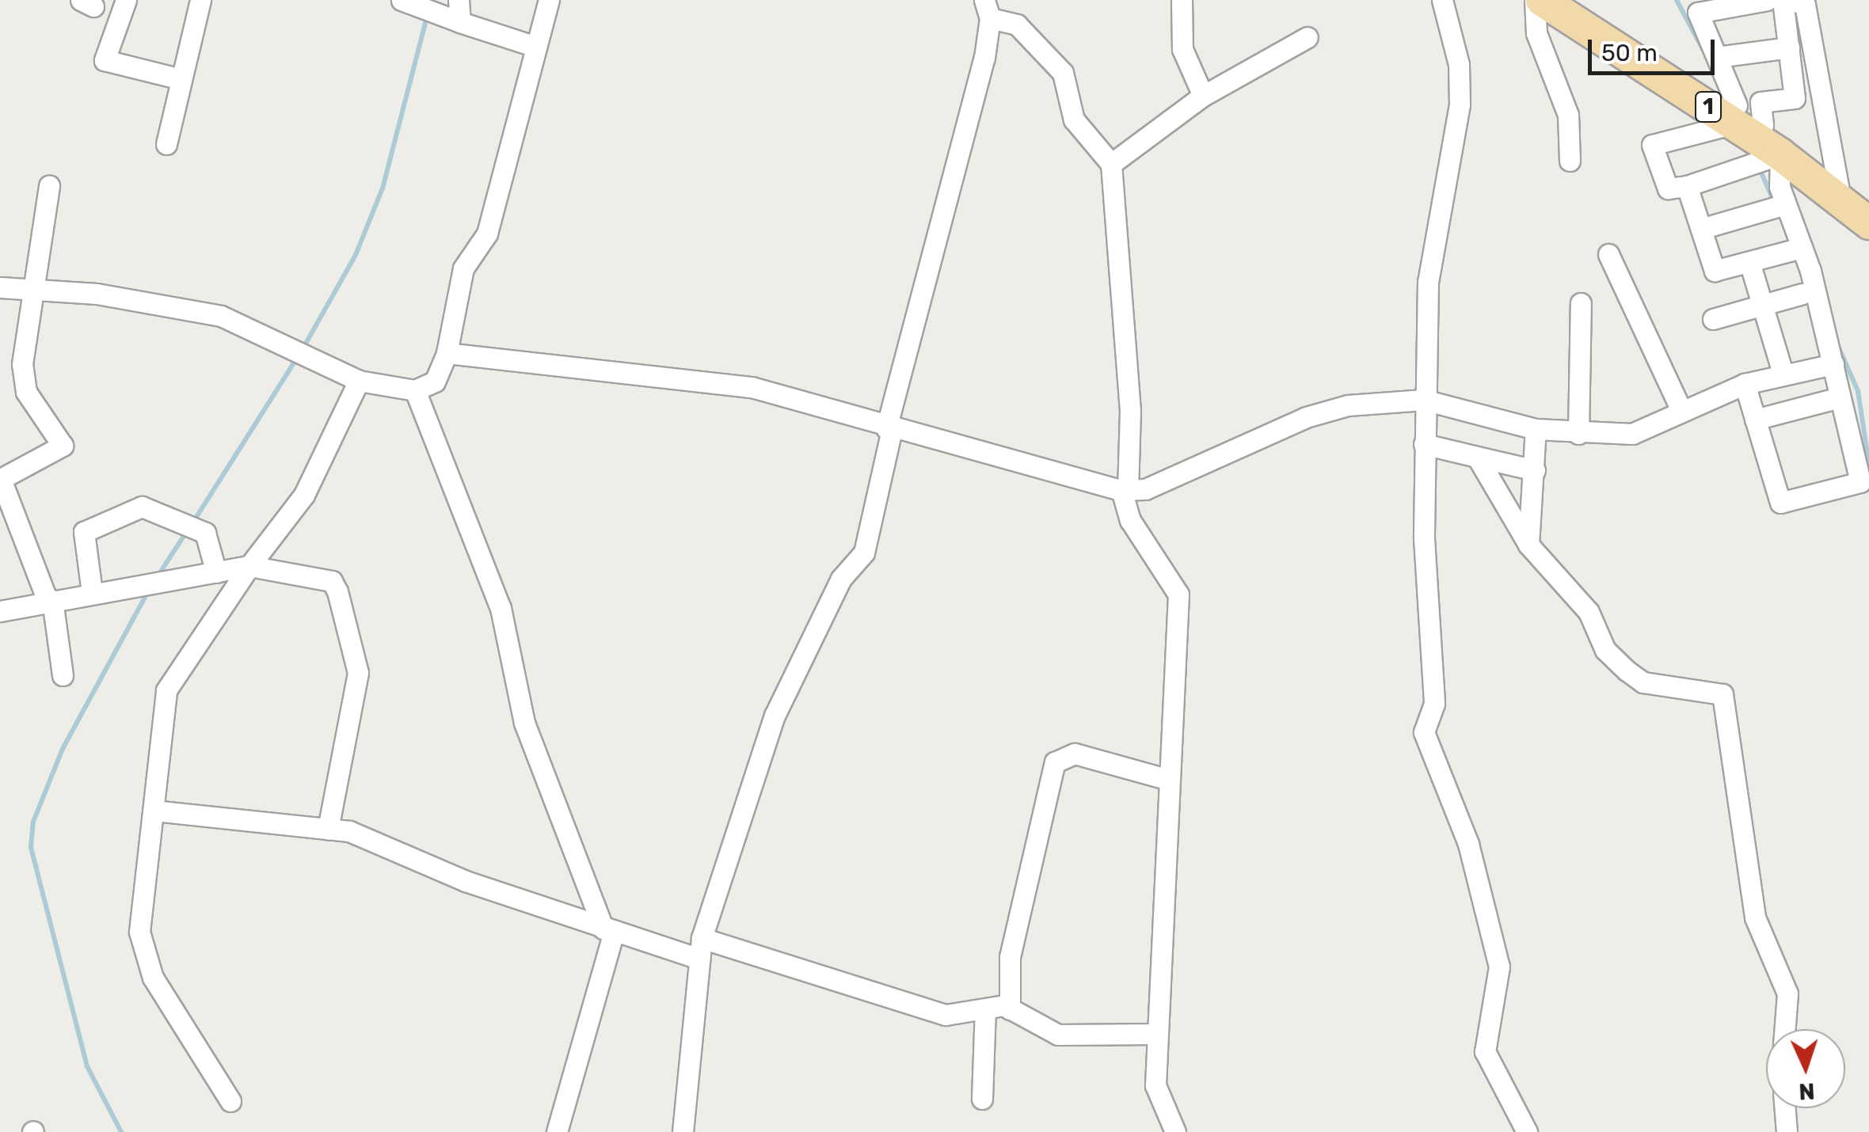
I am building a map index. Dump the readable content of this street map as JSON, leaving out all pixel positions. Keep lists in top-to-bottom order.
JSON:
{
  "streets": {
    "main road": ["1"]
  },
  "scale_bar": "50 m",
  "north": "bottom"
}
